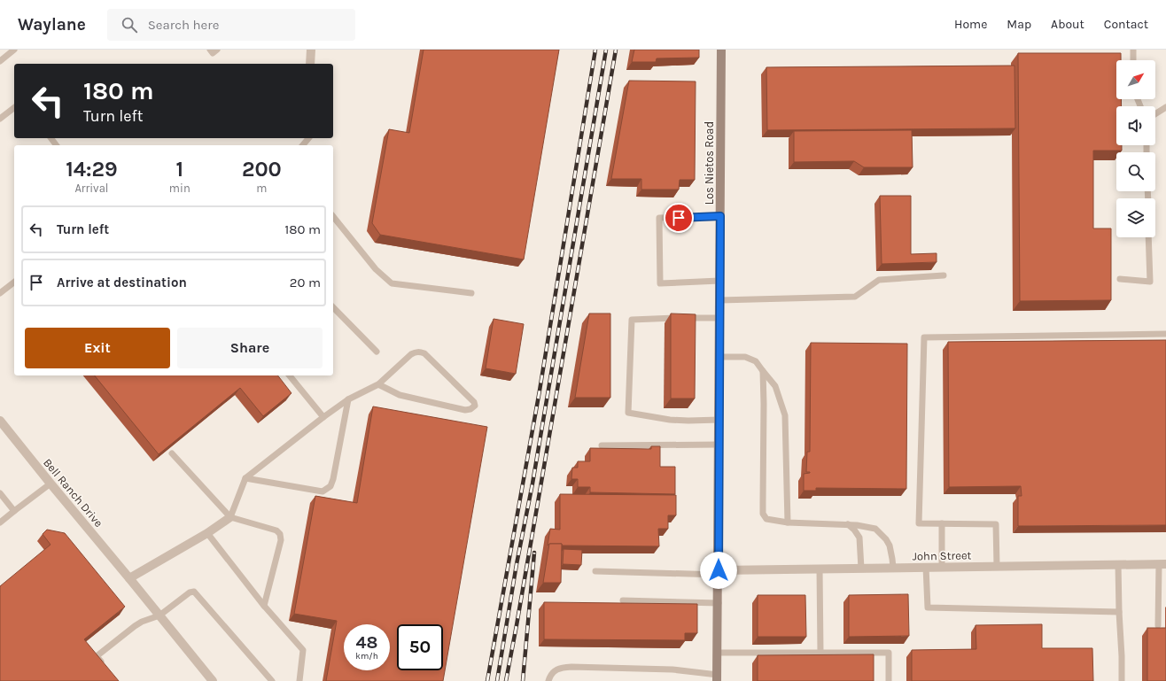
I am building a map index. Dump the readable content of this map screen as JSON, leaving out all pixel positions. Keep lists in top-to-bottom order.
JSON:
{
  "streets": {
    "main road": ["Los Nietos Road"],
    "street": ["Bell Ranch Drive", "John Street"]
  },
  "crossings": [
    ["Los Nietos Road", "John Street"]
  ],
  "north": "top right",
  "page": {
    "header": "Waylane",
    "search": "Search here",
    "nav": [
      "Home",
      "Map",
      "About",
      "Contact"
    ],
    "turn": ["180 m", "Turn left"],
    "eta": [
      "14:29",
      "Arrival",
      "1",
      "min",
      "200",
      "m"
    ],
    "list": [
      {
        "name": "Turn left",
        "value": "180 m"
      },
      {
        "name": "Arrive at destination",
        "value": "20 m"
      }
    ],
    "buttons": ["Exit", "Share"],
    "speed": "48 km/h",
    "limit": "50"
  }
}
